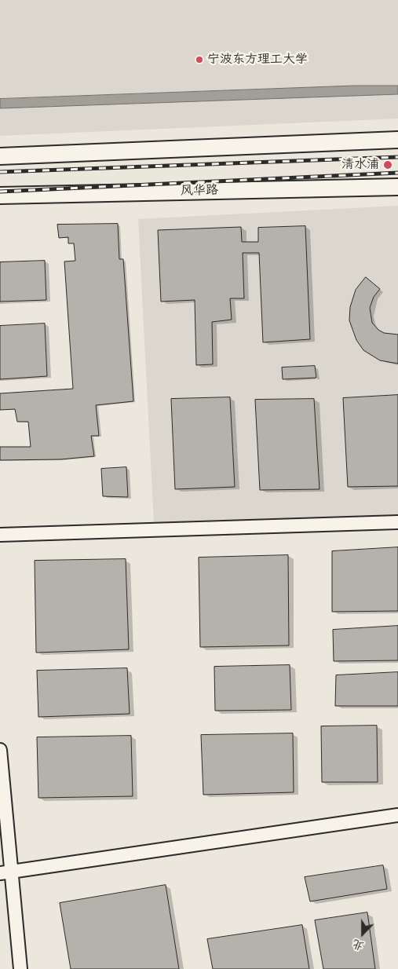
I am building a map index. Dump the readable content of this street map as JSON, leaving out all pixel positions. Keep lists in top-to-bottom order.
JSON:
{
  "streets": {
    "main road": ["风华路"]
  },
  "places": ["宁波东方理工大学", "清水浦"],
  "north": "bottom"
}
